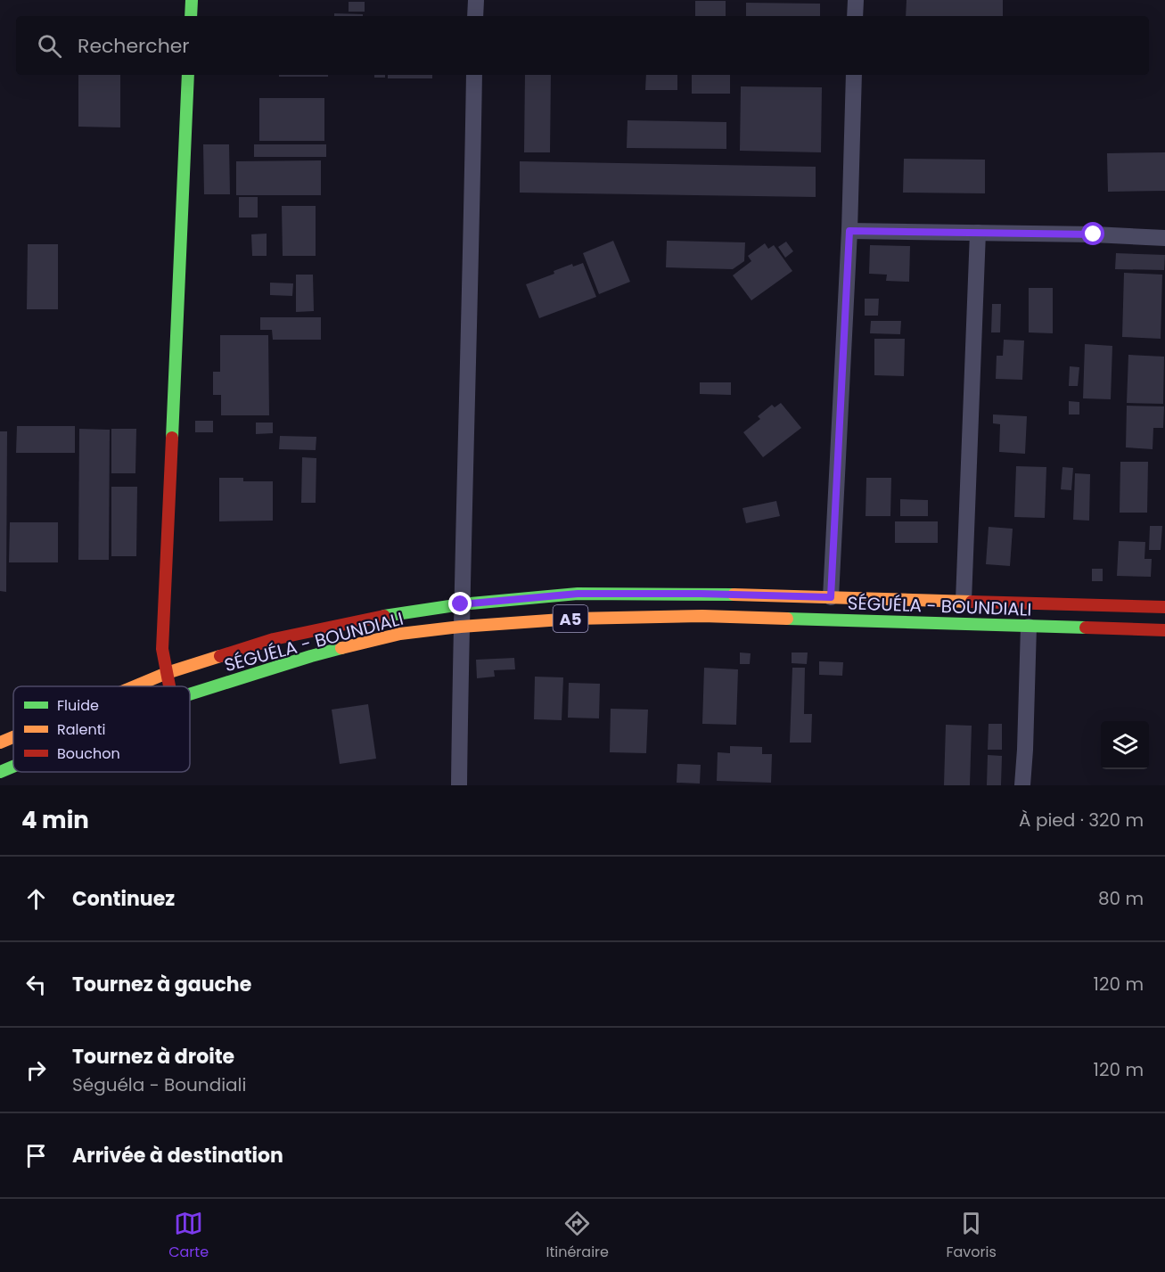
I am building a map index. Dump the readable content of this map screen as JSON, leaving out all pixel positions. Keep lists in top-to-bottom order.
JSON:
{
  "streets": {
    "main road": ["SÉGUÉLA - BOUNDIALI", "A5"]
  },
  "legend": ["Fluide", "Ralenti", "Bouchon"],
  "page": {
    "search": "Rechercher",
    "heading": ["4 min", "À pied · 320 m"],
    "list": [
      ["Continuez", "80 m"],
      ["Tournez à gauche", "120 m"],
      ["Tournez à droite", "Séguéla - Boundiali", "120 m"],
      "Arrivée à destination"
    ],
    "nav": ["Carte", "Itinéraire", "Favoris"]
  }
}
